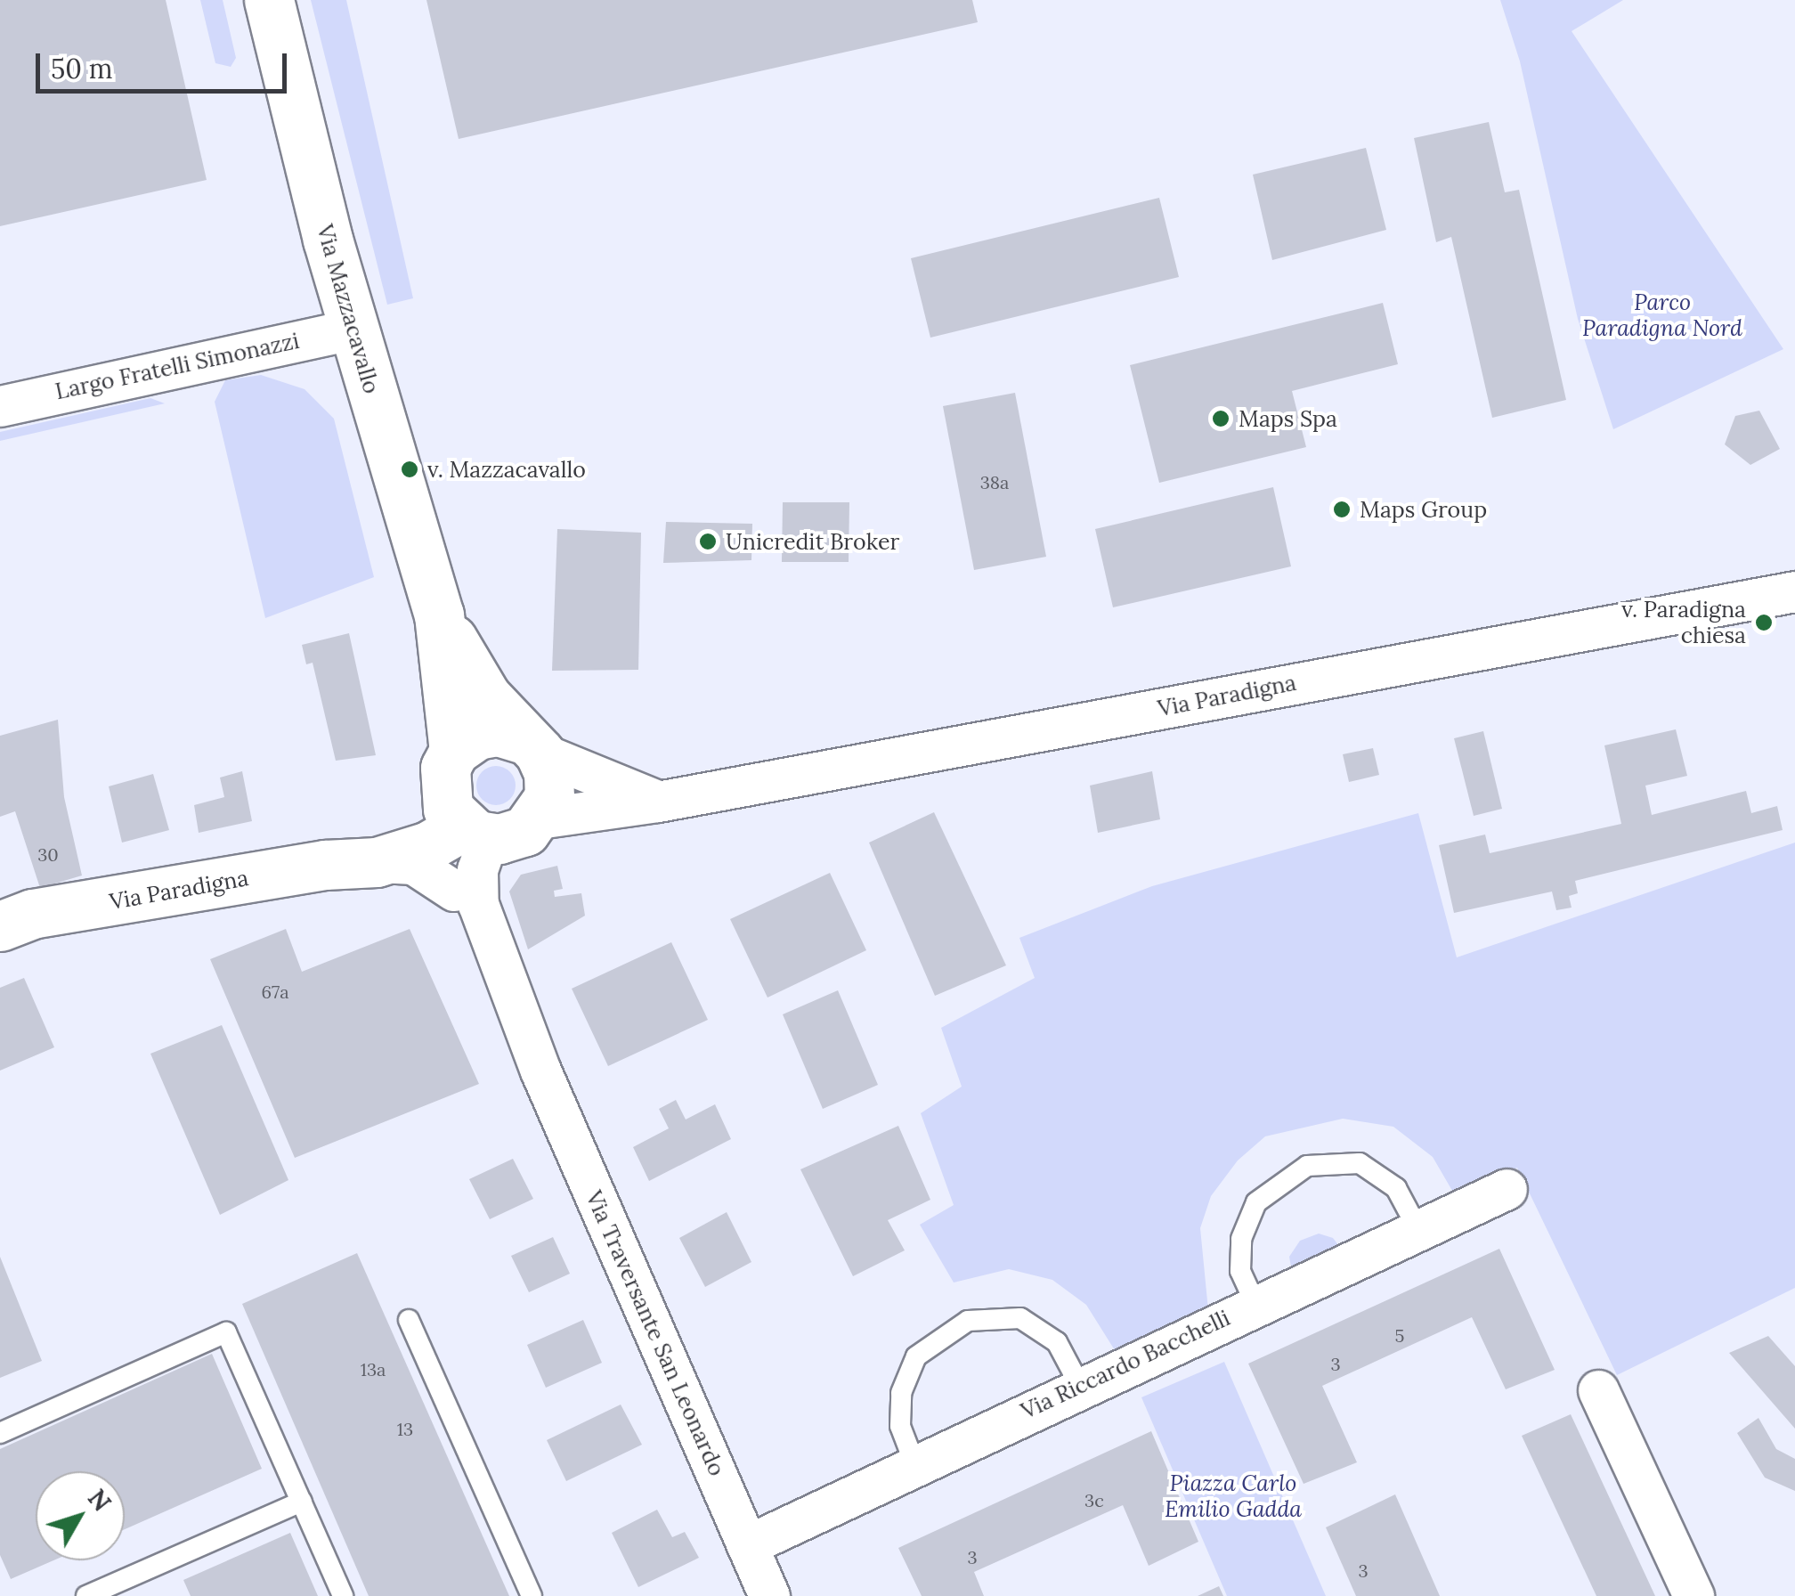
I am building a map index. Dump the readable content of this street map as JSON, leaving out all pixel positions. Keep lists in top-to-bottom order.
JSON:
{
  "streets": {
    "street": [
      "Via Mazzacavallo",
      "Largo Fratelli Simonazzi",
      "Via Paradigna",
      "Via Traversante San Leonardo",
      "Via Riccardo Bacchelli"
    ]
  },
  "crossings": [
    ["Via Mazzacavallo", "Largo Fratelli Simonazzi"],
    ["Via Mazzacavallo", "Via Paradigna"],
    ["Via Mazzacavallo", "Via Traversante San Leonardo"],
    ["Via Paradigna", "Via Traversante San Leonardo"],
    ["Via Traversante San Leonardo", "Via Riccardo Bacchelli"]
  ],
  "parks": ["Parco Paradigna Nord", "Piazza Carlo Emilio Gadda"],
  "places": [
    "Maps Spa",
    "v. Mazzacavallo",
    "Maps Group",
    "Unicredit Broker",
    "v. Paradigna chiesa"
  ],
  "house_numbers": [
    "38a",
    "30",
    "67a",
    "5",
    "3",
    "13a",
    "13",
    "3c",
    "3",
    "3"
  ],
  "scale_bar": "50 m",
  "north": "top right"
}
